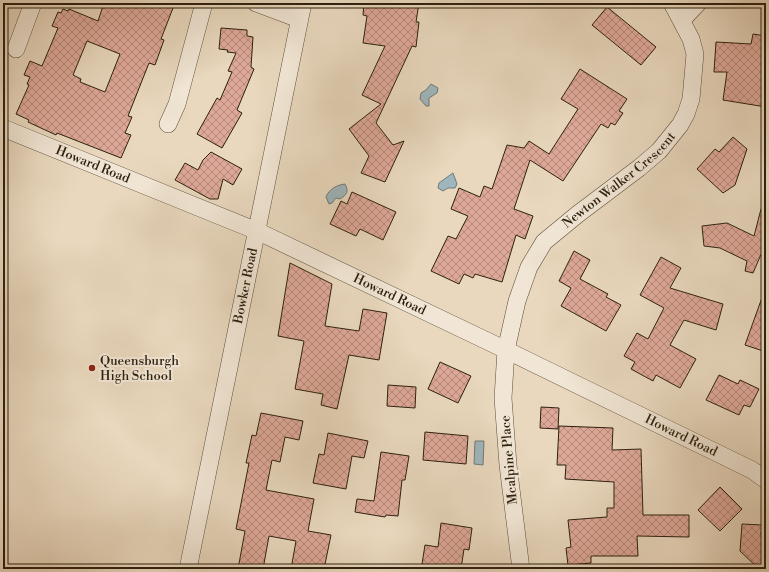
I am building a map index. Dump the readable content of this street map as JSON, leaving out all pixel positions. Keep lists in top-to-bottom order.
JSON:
{
  "streets": {
    "street": [
      "Howard Road",
      "Newton Walker Crescent",
      "Bowker Road",
      "Mcalpine Place"
    ]
  },
  "crossings": [
    ["Howard Road", "Newton Walker Crescent"],
    ["Howard Road", "Bowker Road"],
    ["Howard Road", "Mcalpine Place"],
    ["Newton Walker Crescent", "Mcalpine Place"]
  ],
  "places": ["Queensburgh High School"]
}
